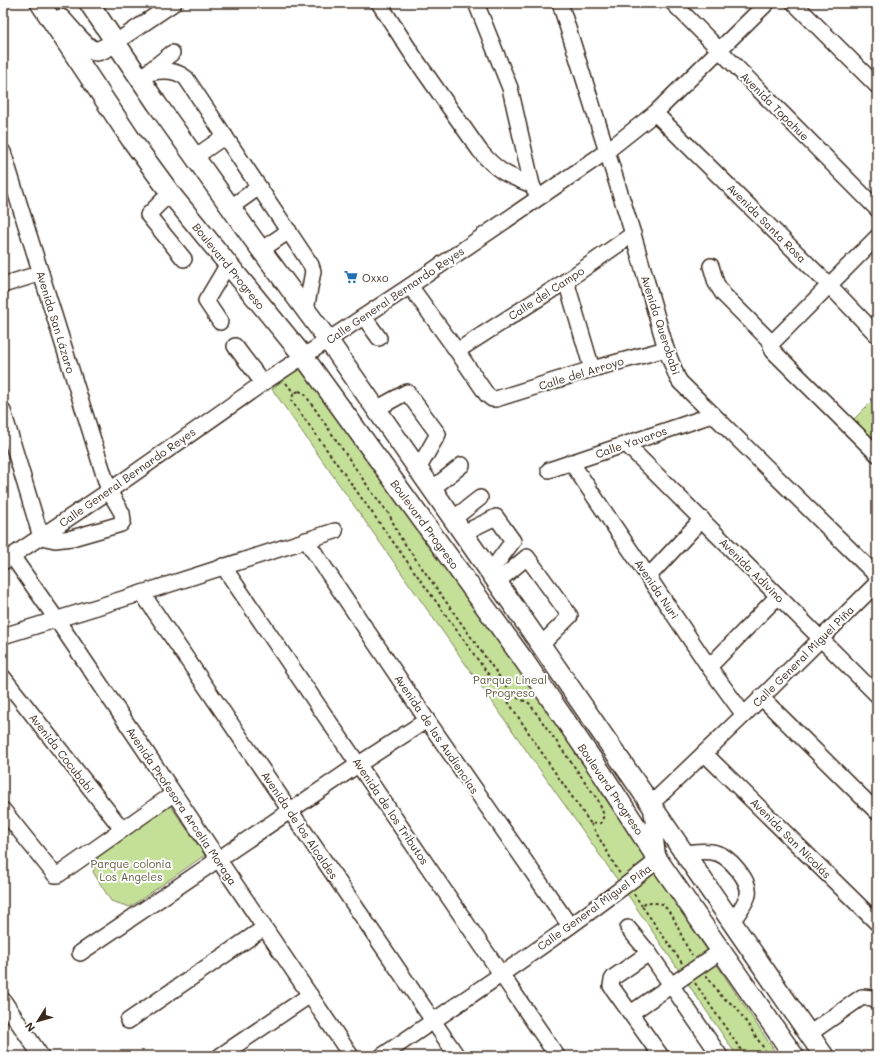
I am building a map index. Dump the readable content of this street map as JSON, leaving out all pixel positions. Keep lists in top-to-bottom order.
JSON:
{
  "streets": {
    "main road": ["Boulevard Progreso"],
    "street": [
      "Avenida Topahue",
      "Avenida Santa Rosa",
      "Calle del Campo",
      "Calle General Bernardo Reyes",
      "Avenida San Lázaro",
      "Avenida Querobabi",
      "Calle del Arroyo",
      "Calle Yavaros",
      "Avenida Adivino",
      "Avenida Nuri",
      "Calle General Miguel Piña",
      "Avenida de las Audiencias",
      "Avenida Cocubabi",
      "Avenida Profesora Arcelia Moraga",
      "Avenida de los Tributos",
      "Avenida de los Alcaldes",
      "Avenida San Nicolás"
    ]
  },
  "crossings": [
    ["Avenida Topahue", "Calle General Bernardo Reyes"],
    ["Avenida Santa Rosa", "Calle General Bernardo Reyes"],
    ["Boulevard Progreso", "Calle General Bernardo Reyes"],
    ["Boulevard Progreso", "Calle General Miguel Piña"],
    ["Calle del Campo", "Avenida Querobabi"],
    ["Calle del Campo", "Calle del Arroyo"],
    ["Calle General Bernardo Reyes", "Avenida San Lázaro"],
    ["Calle General Bernardo Reyes", "Avenida Querobabi"],
    ["Calle General Bernardo Reyes", "Avenida Profesora Arcelia Moraga"],
    ["Avenida Querobabi", "Calle del Arroyo"],
    ["Avenida Querobabi", "Calle Yavaros"],
    ["Calle Yavaros", "Avenida Adivino"],
    ["Calle Yavaros", "Avenida Nuri"],
    ["Avenida Adivino", "Calle General Miguel Piña"],
    ["Avenida Nuri", "Calle General Miguel Piña"],
    ["Calle General Miguel Piña", "Avenida de las Audiencias"],
    ["Calle General Miguel Piña", "Avenida de los Tributos"],
    ["Calle General Miguel Piña", "Avenida de los Alcaldes"],
    ["Calle General Miguel Piña", "Avenida San Nicolás"]
  ],
  "parks": ["Parque Lineal Progreso", "Parque colonia Los Angeles"],
  "places": {
    "supermarket": ["Oxxo"]
  },
  "north": "bottom left"
}
